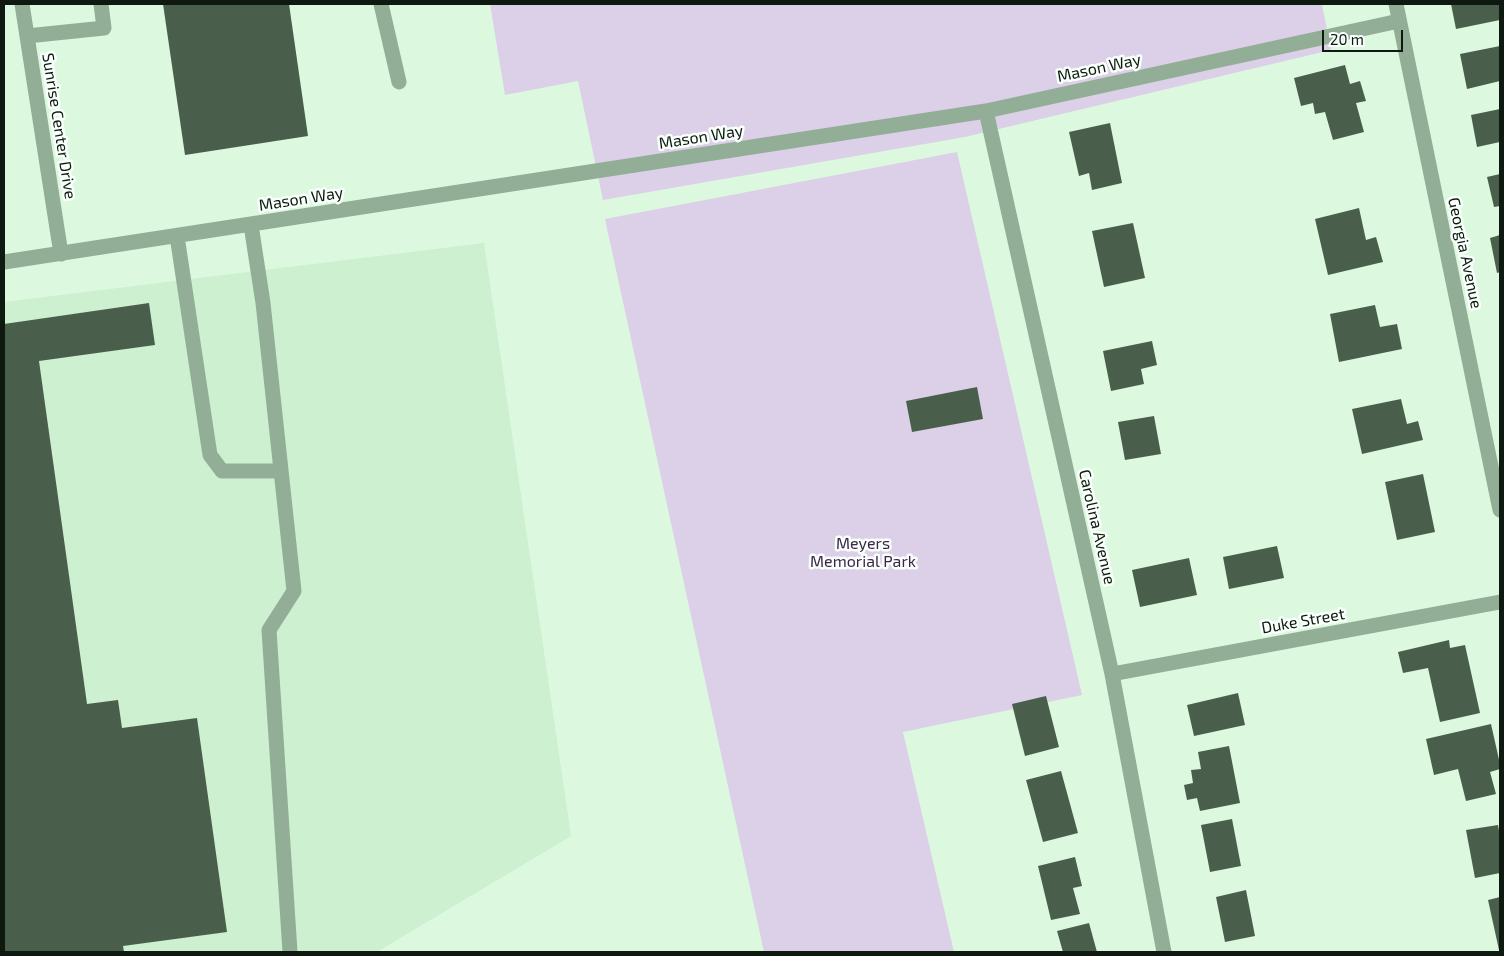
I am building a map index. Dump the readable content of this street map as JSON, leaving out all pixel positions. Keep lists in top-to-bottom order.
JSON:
{
  "streets": {
    "street": [
      "Mason Way",
      "Sunrise Center Drive",
      "Georgia Avenue",
      "Carolina Avenue",
      "Duke Street"
    ]
  },
  "crossings": [
    ["Mason Way", "Sunrise Center Drive"],
    ["Mason Way", "Georgia Avenue"],
    ["Mason Way", "Carolina Avenue"],
    ["Carolina Avenue", "Duke Street"]
  ],
  "parks": ["Meyers Memorial Park"],
  "scale_bar": "20 m"
}
